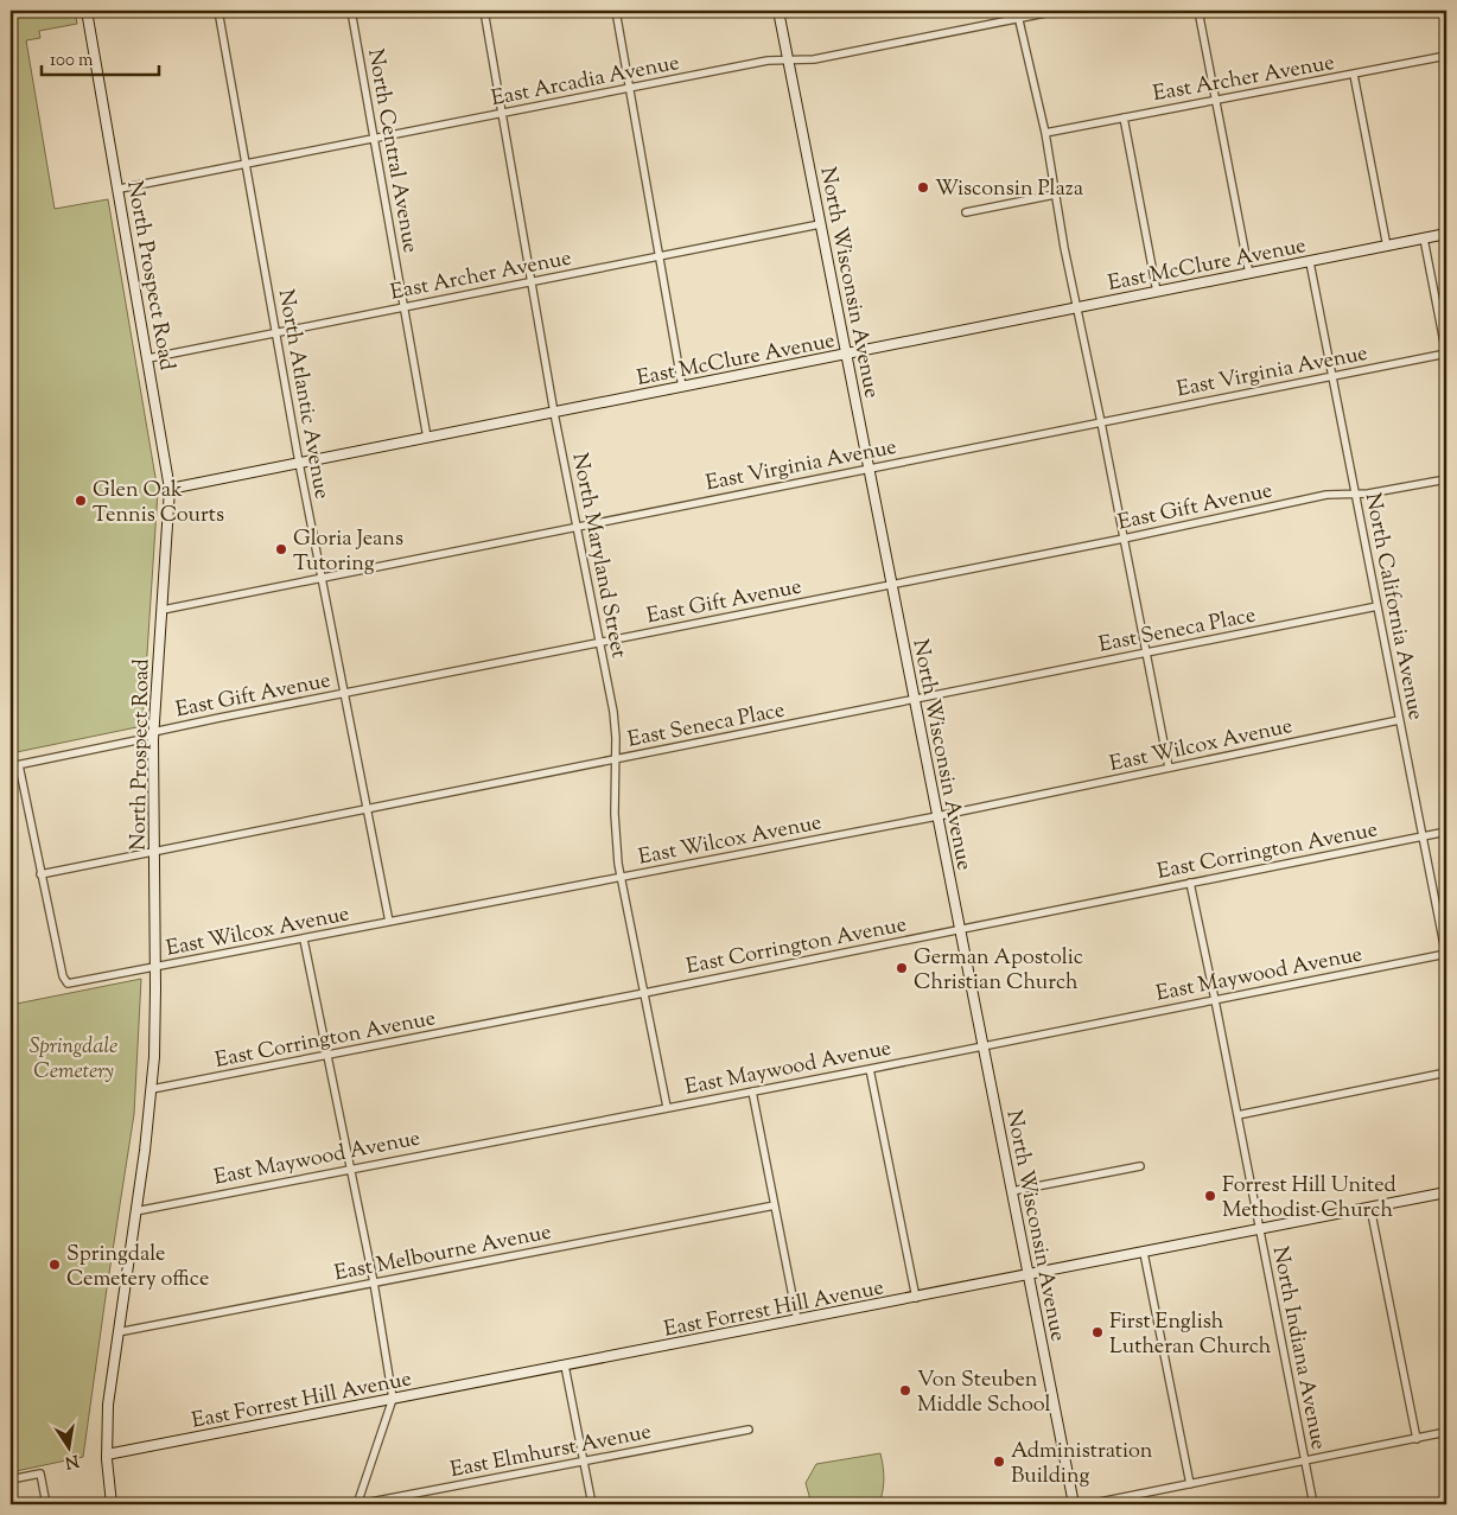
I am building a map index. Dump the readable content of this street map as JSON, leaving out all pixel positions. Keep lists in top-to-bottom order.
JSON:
{
  "streets": {
    "main road": [
      "East McClure Avenue",
      "North Prospect Road",
      "North Wisconsin Avenue",
      "East Forrest Hill Avenue"
    ],
    "street": [
      "East Archer Avenue",
      "East Arcadia Avenue",
      "North Central Avenue",
      "East Virginia Avenue",
      "North Atlantic Avenue",
      "East Gift Avenue",
      "North Maryland Street",
      "North California Avenue",
      "East Seneca Place",
      "East Wilcox Avenue",
      "East Corrington Avenue",
      "East Maywood Avenue",
      "East Melbourne Avenue",
      "North Indiana Avenue",
      "East Elmhurst Avenue"
    ]
  },
  "crossings": [
    ["East Archer Avenue", "North Central Avenue"],
    ["East Archer Avenue", "North Prospect Road"],
    ["East Archer Avenue", "North Wisconsin Avenue"],
    ["East Archer Avenue", "North Atlantic Avenue"],
    ["East Archer Avenue", "North Maryland Street"],
    ["East Arcadia Avenue", "North Central Avenue"],
    ["East Arcadia Avenue", "North Prospect Road"],
    ["East Arcadia Avenue", "North Wisconsin Avenue"],
    ["East Arcadia Avenue", "North Atlantic Avenue"],
    ["East Arcadia Avenue", "North Maryland Street"],
    ["North Central Avenue", "East McClure Avenue"],
    ["East McClure Avenue", "North Prospect Road"],
    ["East McClure Avenue", "North Wisconsin Avenue"],
    ["East McClure Avenue", "North Atlantic Avenue"],
    ["East McClure Avenue", "North Maryland Street"],
    ["East McClure Avenue", "North California Avenue"],
    ["North Prospect Road", "East Virginia Avenue"],
    ["North Prospect Road", "East Gift Avenue"],
    ["North Prospect Road", "East Seneca Place"],
    ["North Prospect Road", "East Wilcox Avenue"],
    ["North Prospect Road", "East Corrington Avenue"],
    ["North Prospect Road", "East Maywood Avenue"],
    ["North Prospect Road", "East Melbourne Avenue"],
    ["North Prospect Road", "East Forrest Hill Avenue"],
    ["North Wisconsin Avenue", "East Virginia Avenue"],
    ["North Wisconsin Avenue", "East Gift Avenue"],
    ["North Wisconsin Avenue", "East Seneca Place"],
    ["North Wisconsin Avenue", "East Wilcox Avenue"],
    ["North Wisconsin Avenue", "East Corrington Avenue"],
    ["North Wisconsin Avenue", "East Maywood Avenue"],
    ["North Wisconsin Avenue", "East Forrest Hill Avenue"],
    ["East Virginia Avenue", "North Atlantic Avenue"],
    ["East Virginia Avenue", "North Maryland Street"],
    ["East Virginia Avenue", "North California Avenue"],
    ["North Atlantic Avenue", "East Gift Avenue"],
    ["North Atlantic Avenue", "East Seneca Place"],
    ["North Atlantic Avenue", "East Wilcox Avenue"],
    ["East Gift Avenue", "North Maryland Street"],
    ["East Gift Avenue", "North California Avenue"],
    ["North Maryland Street", "East Seneca Place"],
    ["North Maryland Street", "East Wilcox Avenue"],
    ["North Maryland Street", "East Corrington Avenue"],
    ["North Maryland Street", "East Maywood Avenue"],
    ["North California Avenue", "East Seneca Place"],
    ["North California Avenue", "East Wilcox Avenue"],
    ["North California Avenue", "East Corrington Avenue"],
    ["North California Avenue", "East Maywood Avenue"],
    ["East Seneca Place", "East Wilcox Avenue"],
    ["East Corrington Avenue", "North Indiana Avenue"],
    ["East Maywood Avenue", "North Indiana Avenue"],
    ["East Forrest Hill Avenue", "North Indiana Avenue"]
  ],
  "parks": ["Springdale Cemetery"],
  "places": [
    "Wisconsin Plaza",
    "Glen Oak Tennis Courts",
    "Gloria Jeans Tutoring",
    "German Apostolic Christian Church",
    "Forrest Hill United Methodist Church",
    "Springdale Cemetery office",
    "First English Lutheran Church",
    "Von Steuben Middle School",
    "Administration Building"
  ],
  "scale_bar": "100 m",
  "north": "bottom"
}
